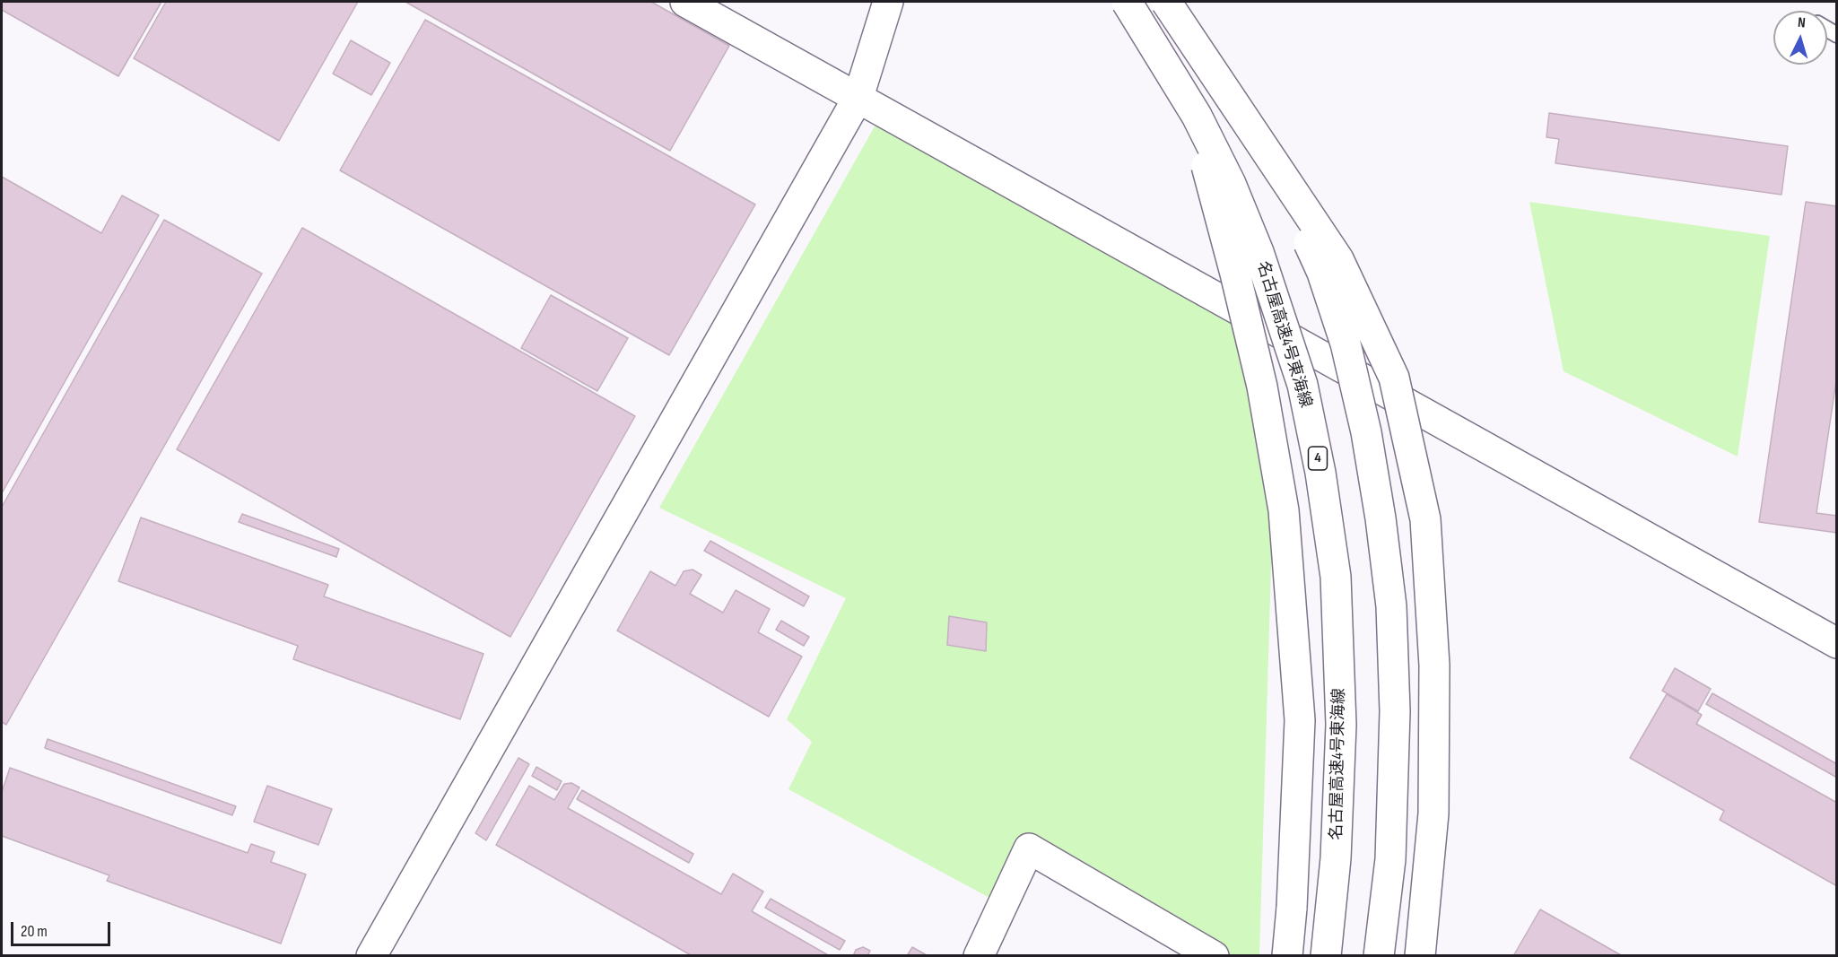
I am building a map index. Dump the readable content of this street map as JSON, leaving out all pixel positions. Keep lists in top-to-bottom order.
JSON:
{
  "streets": {
    "main road": ["名古屋高速4号東海線", "4"]
  },
  "scale_bar": "20 m",
  "north": "top"
}
